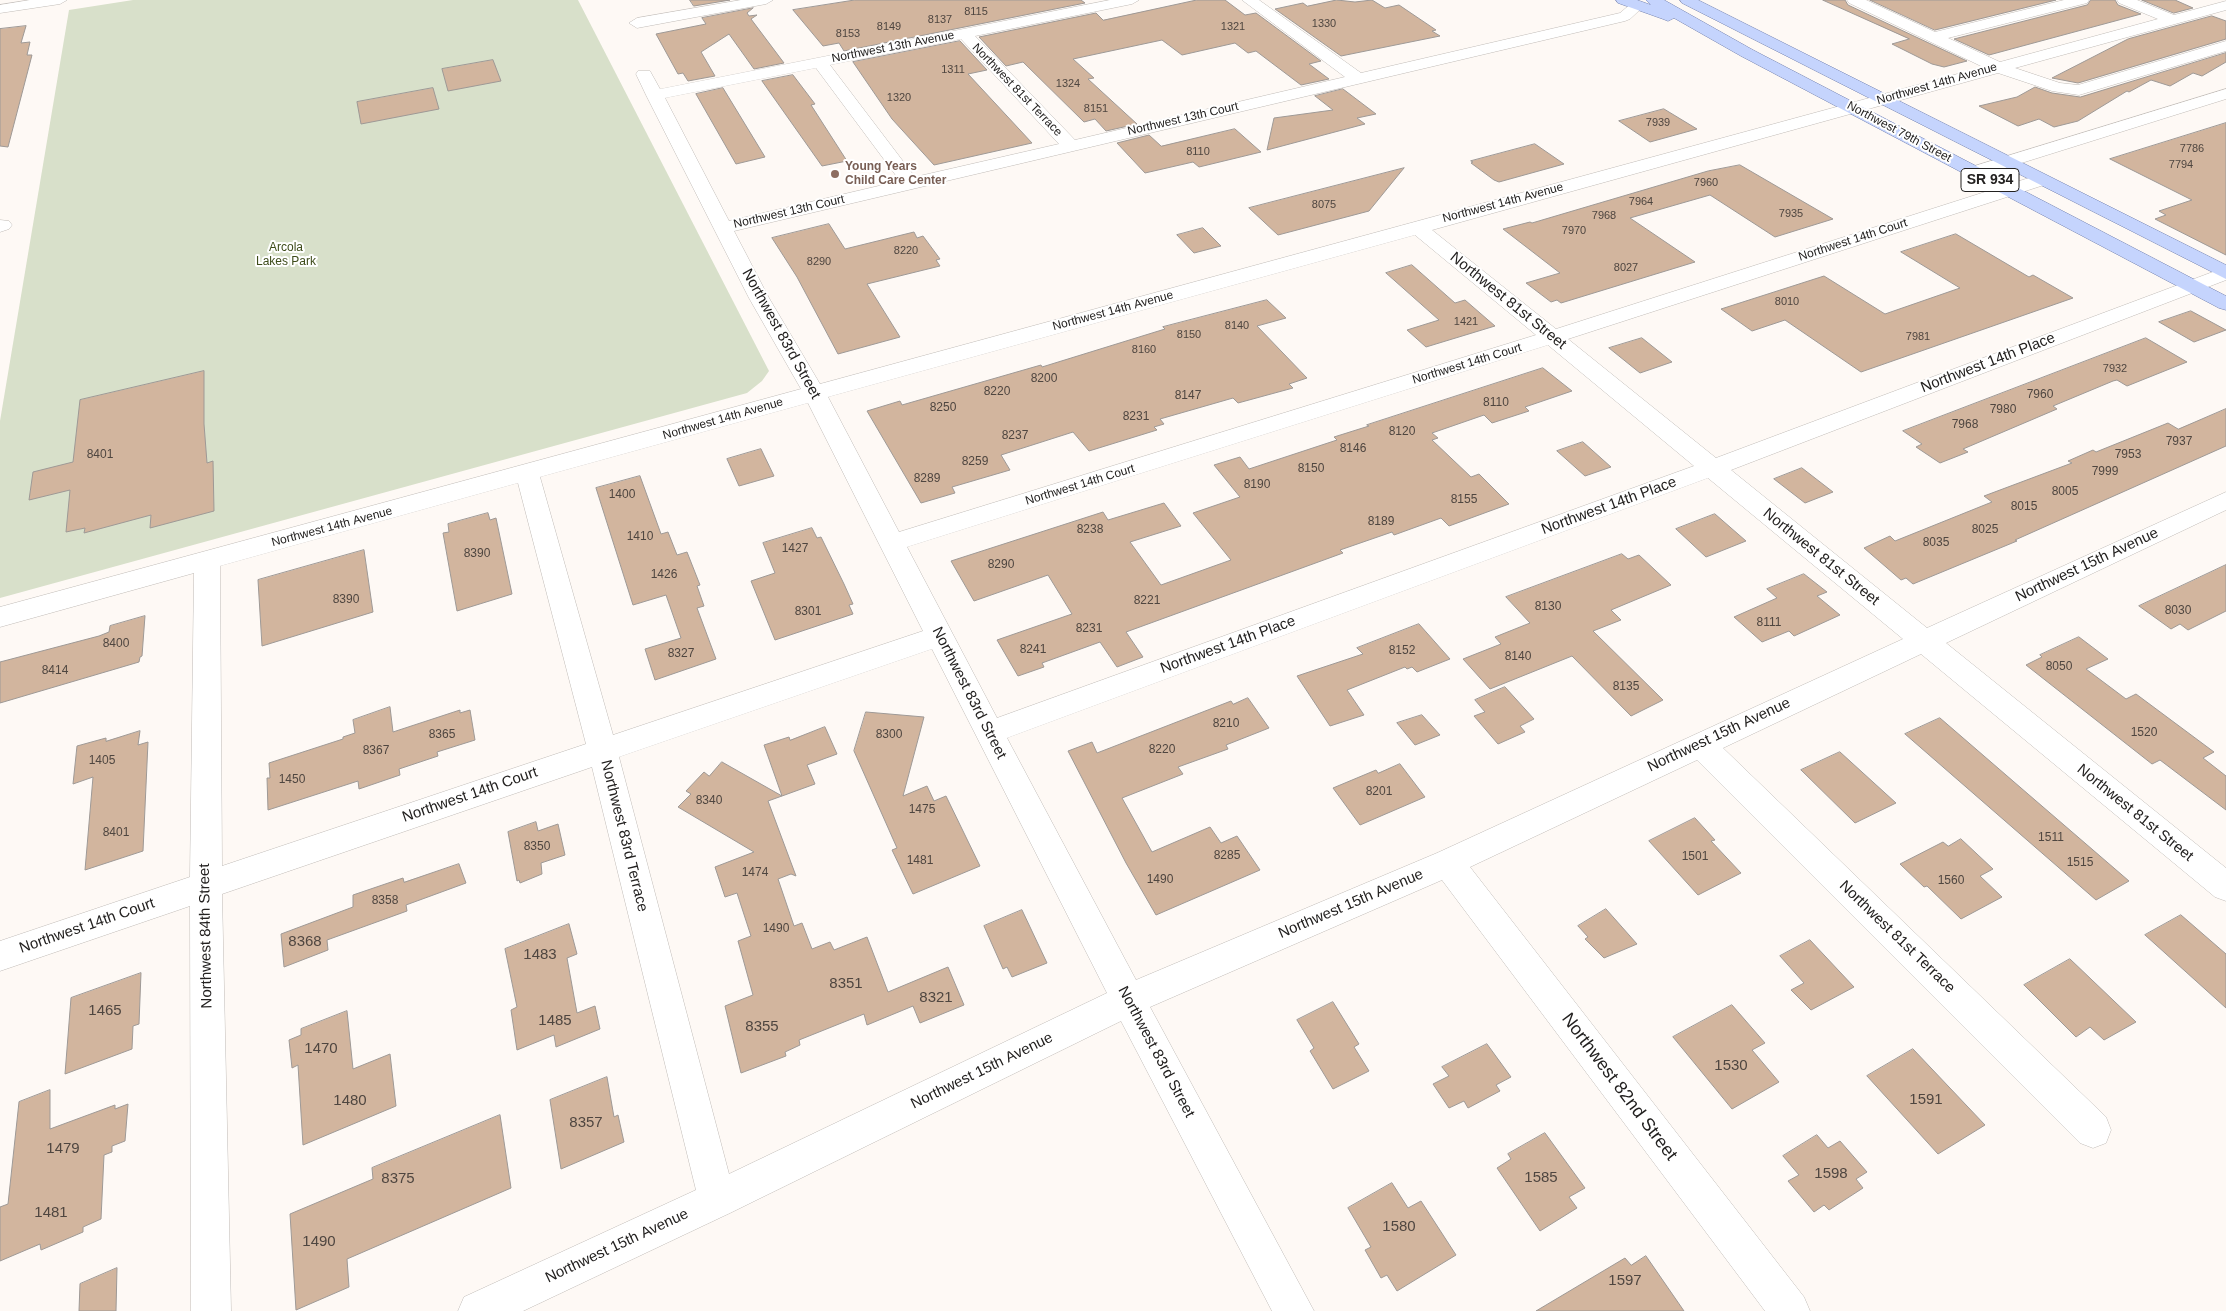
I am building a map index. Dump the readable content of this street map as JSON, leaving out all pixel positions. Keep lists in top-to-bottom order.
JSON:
{
  "streets": {
    "main road": ["Northwest 79th Street", "SR 934"],
    "street": [
      "Northwest 13th Avenue",
      "Northwest 14th Avenue",
      "Northwest 81st Terrace",
      "Northwest 13th Court",
      "Northwest 14th Court",
      "Northwest 81st Street",
      "Northwest 83rd Street",
      "Northwest 14th Place",
      "Northwest 15th Avenue",
      "Northwest 83rd Terrace",
      "Northwest 84th Street",
      "Northwest 82nd Street"
    ]
  },
  "crossings": [
    ["Northwest 13th Avenue", "Northwest 81st Terrace"],
    ["Northwest 13th Avenue", "Northwest 83rd Street"],
    ["Northwest 14th Avenue", "Northwest 79th Street"],
    ["Northwest 14th Avenue", "Northwest 81st Street"],
    ["Northwest 14th Avenue", "Northwest 83rd Street"],
    ["Northwest 14th Avenue", "Northwest 83rd Terrace"],
    ["Northwest 14th Avenue", "Northwest 84th Street"],
    ["Northwest 81st Terrace", "Northwest 13th Court"],
    ["Northwest 81st Terrace", "Northwest 15th Avenue"],
    ["Northwest 13th Court", "Northwest 79th Street"],
    ["Northwest 13th Court", "SR 934"],
    ["Northwest 13th Court", "Northwest 83rd Street"],
    ["Northwest 79th Street", "SR 934"],
    ["Northwest 79th Street", "Northwest 14th Court"],
    ["Northwest 79th Street", "Northwest 14th Place"],
    ["Northwest 14th Court", "Northwest 81st Street"],
    ["Northwest 14th Court", "Northwest 83rd Street"],
    ["Northwest 14th Court", "Northwest 83rd Terrace"],
    ["Northwest 14th Court", "Northwest 84th Street"],
    ["Northwest 81st Street", "Northwest 14th Place"],
    ["Northwest 81st Street", "Northwest 15th Avenue"],
    ["Northwest 83rd Street", "Northwest 14th Place"],
    ["Northwest 83rd Street", "Northwest 15th Avenue"],
    ["Northwest 15th Avenue", "Northwest 83rd Terrace"],
    ["Northwest 15th Avenue", "Northwest 82nd Street"]
  ],
  "parks": ["Arcola Lakes Park"],
  "places": ["Young Years Child Care Center"],
  "house_numbers": [
    "8115",
    "8137",
    "1330",
    "8149",
    "1321",
    "8153",
    "1311",
    "1324",
    "1320",
    "8151",
    "7939",
    "7786",
    "8110",
    "7794",
    "7960",
    "7964",
    "8075",
    "7935",
    "7968",
    "7970",
    "8220",
    "8290",
    "8027",
    "8010",
    "1421",
    "8140",
    "8150",
    "7981",
    "8160",
    "7932",
    "8200",
    "8220",
    "7960",
    "8147",
    "8110",
    "8250",
    "7980",
    "8231",
    "7968",
    "8120",
    "8237",
    "7937",
    "8146",
    "8401",
    "7953",
    "8259",
    "8150",
    "7999",
    "8289",
    "8190",
    "8005",
    "1400",
    "8155",
    "8015",
    "8189",
    "8238",
    "8025",
    "1410",
    "8035",
    "1427",
    "8390",
    "8290",
    "1426",
    "8390",
    "8221",
    "8130",
    "8030",
    "8301",
    "8111",
    "8231",
    "8400",
    "8241",
    "8152",
    "8327",
    "8140",
    "8050",
    "8414",
    "8135",
    "8210",
    "1520",
    "8365",
    "8300",
    "8220",
    "8367",
    "1405",
    "1450",
    "8201",
    "8340",
    "1475",
    "8401",
    "1511",
    "8350",
    "8285",
    "1501",
    "1481",
    "1515",
    "1474",
    "1490",
    "1560",
    "8358",
    "1490",
    "8368",
    "1483",
    "8351",
    "8321",
    "1465",
    "1485",
    "8355",
    "1470",
    "1530",
    "1591",
    "1480",
    "8357",
    "1479",
    "1598",
    "1585",
    "8375",
    "1481",
    "1580",
    "1490",
    "1597"
  ]
}
